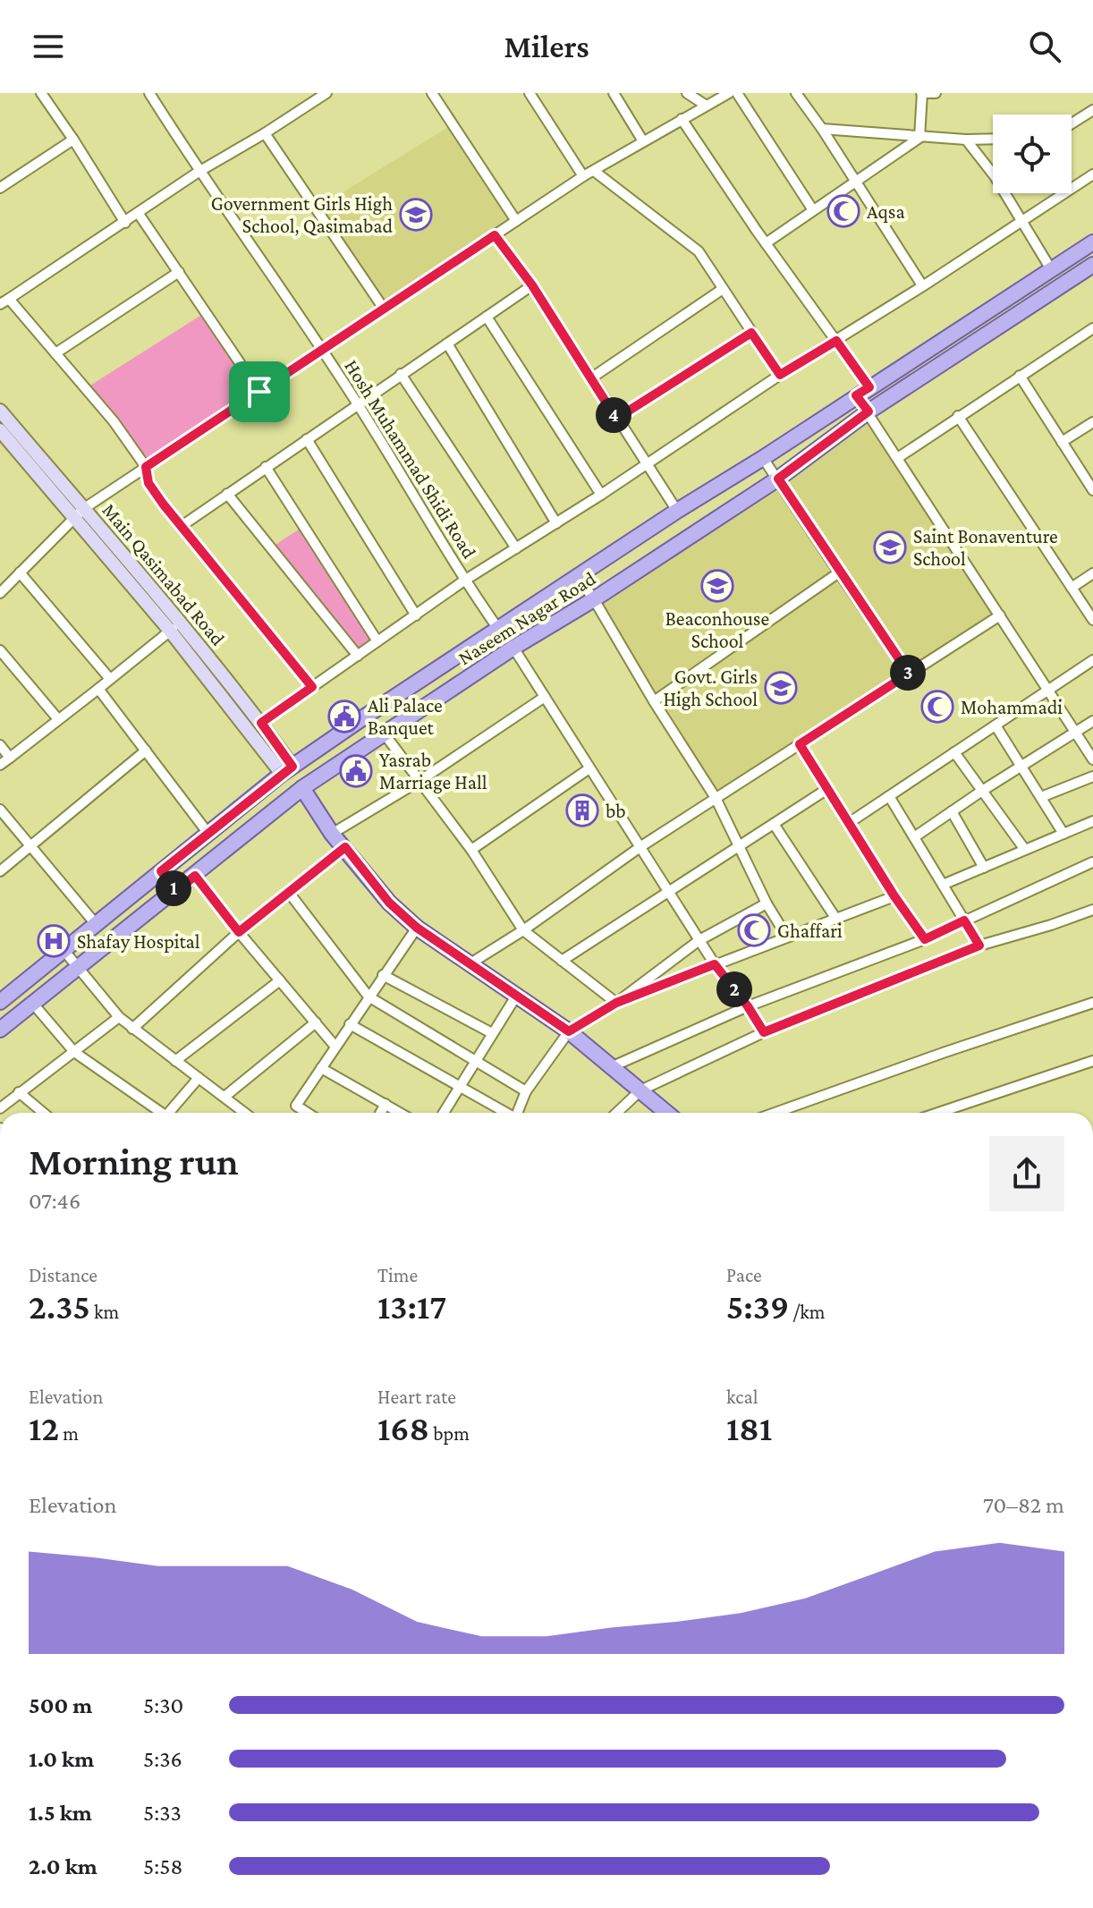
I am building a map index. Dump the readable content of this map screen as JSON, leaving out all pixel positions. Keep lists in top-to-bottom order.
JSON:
{
  "streets": {
    "main road": ["Main Qasimabad Road", "Naseem Nagar Road"],
    "street": ["Hosh Muhammad Shidi Road"]
  },
  "crossings": [
    ["Hosh Muhammad Shidi Road", "Naseem Nagar Road"],
    ["Main Qasimabad Road", "Naseem Nagar Road"]
  ],
  "places": {
    "mosque": ["Aqsa", "Mohammadi", "Ghaffari"],
    "school or university": [
      "Government Girls High School, Qasimabad",
      "Saint Bonaventure School",
      "Beaconhouse School",
      "Govt. Girls High School"
    ],
    "public building": ["Ali Palace Banquet", "Yasrab Marriage Hall"],
    "building": ["bb"],
    "hospital": ["Shafay Hospital"]
  },
  "page": {
    "header": "Milers",
    "pins": [
      "4",
      "3",
      "1",
      "2"
    ],
    "heading": ["Morning run", "07:46"],
    "stats": [
      ["Distance", "2.35 km"],
      ["Time", "13:17"],
      ["Pace", "5:39 /km"],
      ["Elevation", "12 m"],
      ["Heart rate", "168 bpm"],
      ["kcal", "181"]
    ],
    "chart": ["Elevation", "70–82 m"],
    "list": [
      {
        "name": "500 m",
        "note": "5:30"
      },
      {
        "name": "1.0 km",
        "note": "5:36"
      },
      {
        "name": "1.5 km",
        "note": "5:33"
      },
      {
        "name": "2.0 km",
        "note": "5:58"
      }
    ]
  }
}
